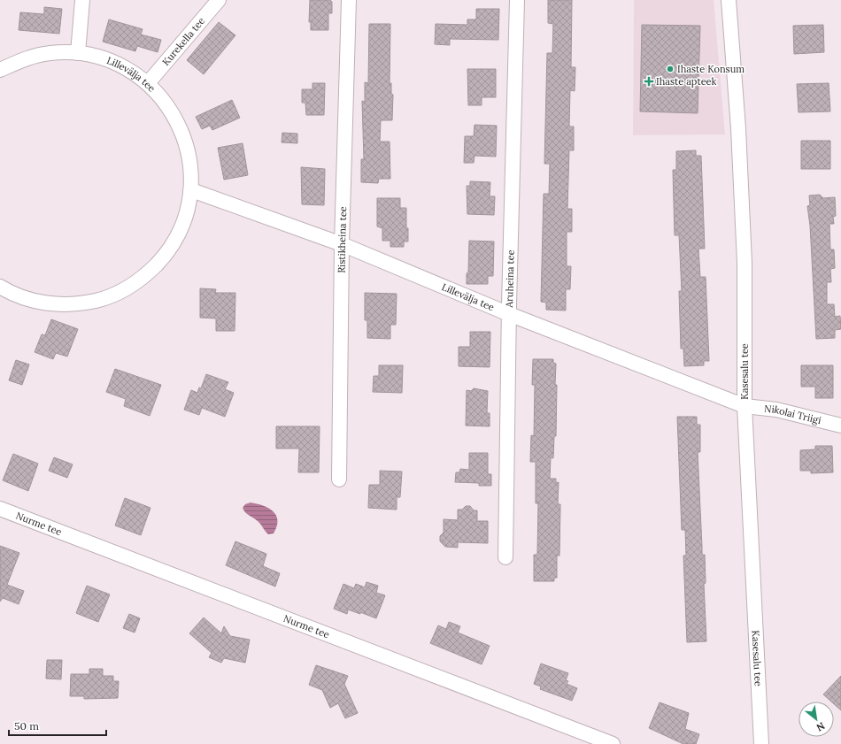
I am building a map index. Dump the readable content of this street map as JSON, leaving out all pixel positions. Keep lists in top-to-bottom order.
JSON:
{
  "streets": {
    "street": [
      "Kurekella tee",
      "Lillevälja tee",
      "Ristikheina tee",
      "Aruheina tee",
      "Kasesalu tee",
      "Nikolai Triigi",
      "Nurme tee"
    ]
  },
  "crossings": [
    ["Kurekella tee", "Lillevälja tee"],
    ["Lillevälja tee", "Ristikheina tee"],
    ["Lillevälja tee", "Aruheina tee"],
    ["Lillevälja tee", "Kasesalu tee"],
    ["Lillevälja tee", "Nikolai Triigi"],
    ["Kasesalu tee", "Nikolai Triigi"]
  ],
  "places": {
    "other": ["Ihaste Konsum"],
    "health": ["Ihaste apteek"]
  },
  "scale_bar": "50 m",
  "north": "bottom right"
}
